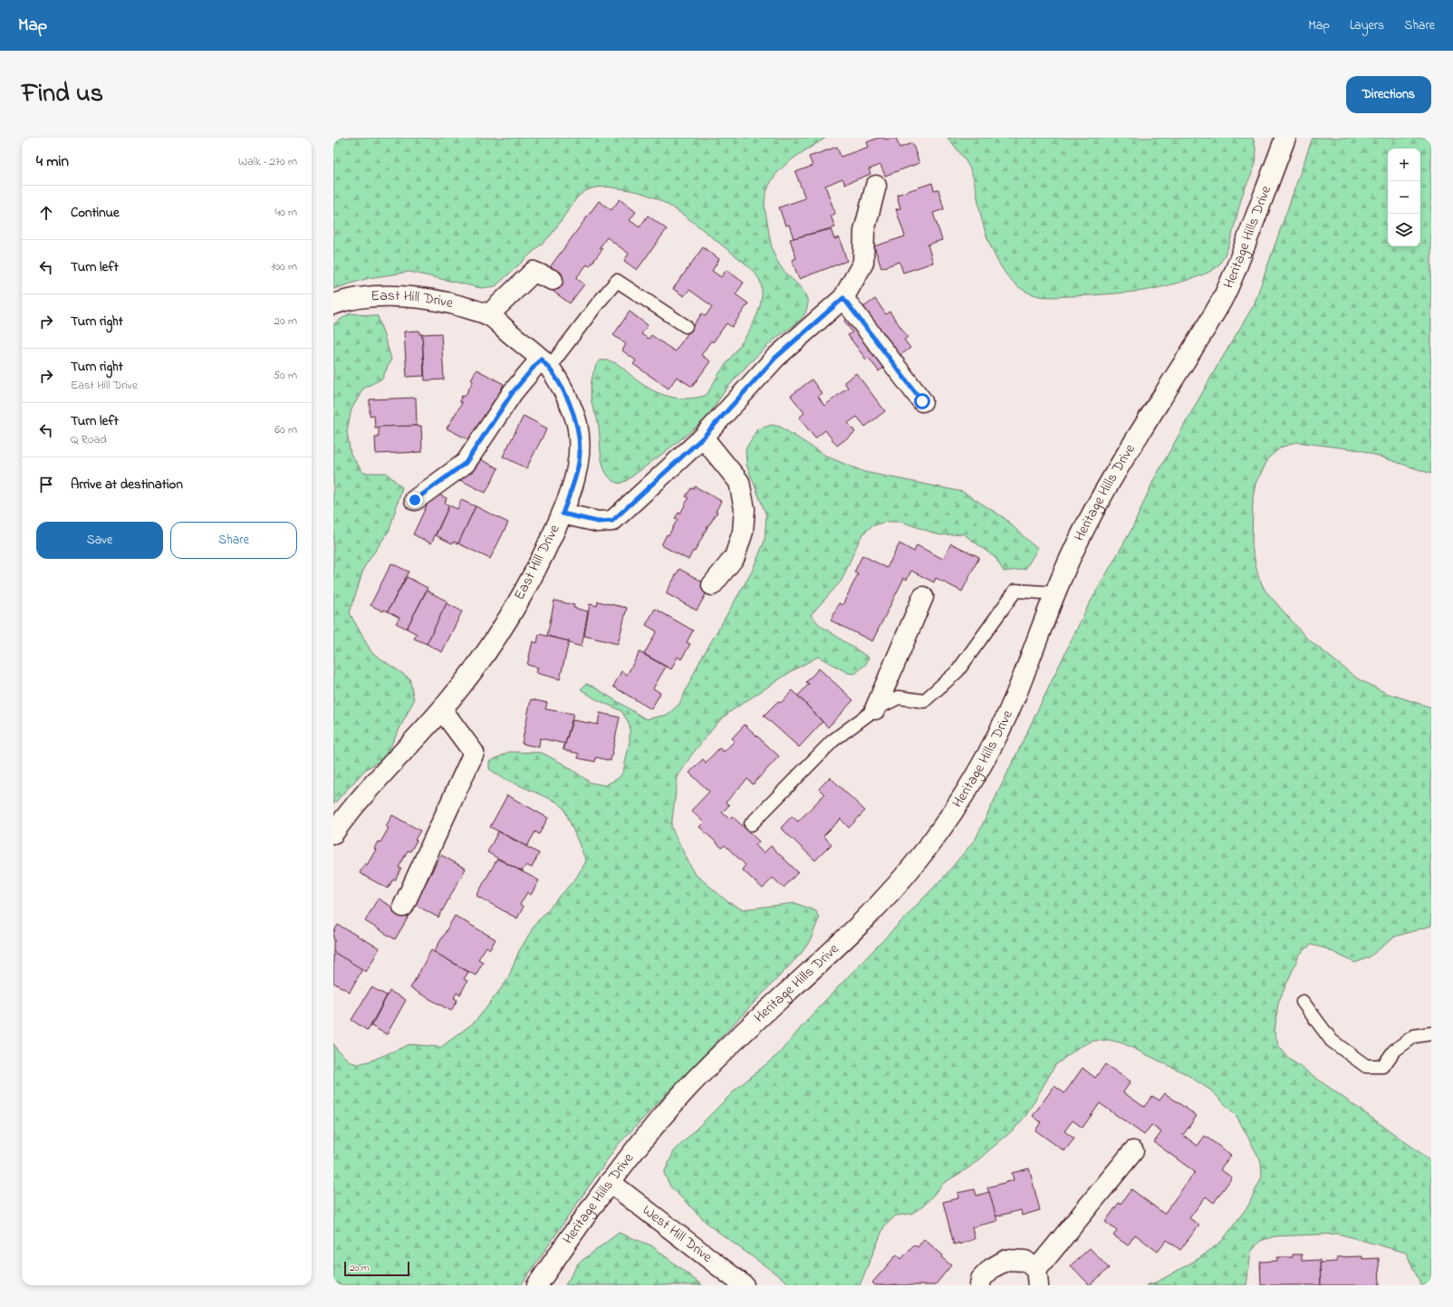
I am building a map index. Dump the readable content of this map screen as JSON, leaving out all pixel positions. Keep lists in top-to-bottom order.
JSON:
{
  "streets": {
    "street": ["Heritage Hills Drive", "East Hill Drive", "West Hill Drive"]
  },
  "crossings": [
    ["Heritage Hills Drive", "West Hill Drive"]
  ],
  "scale_bar": "20 m",
  "page": {
    "header": "Map",
    "nav": ["Map", "Layers", "Share"],
    "title": "Find us",
    "buttons": [
      "Directions",
      ["Save", "Share"]
    ],
    "heading": ["4 min", "Walk · 270 m"],
    "map_buttons": ["+", "−"],
    "list": [
      ["Continue", "40 m"],
      ["Turn left", "100 m"],
      ["Turn right", "20 m"],
      ["Turn right", "East Hill Drive", "50 m"],
      ["Turn left", "Q Road", "60 m"],
      "Arrive at destination"
    ],
    "scale": "20 m"
  }
}
